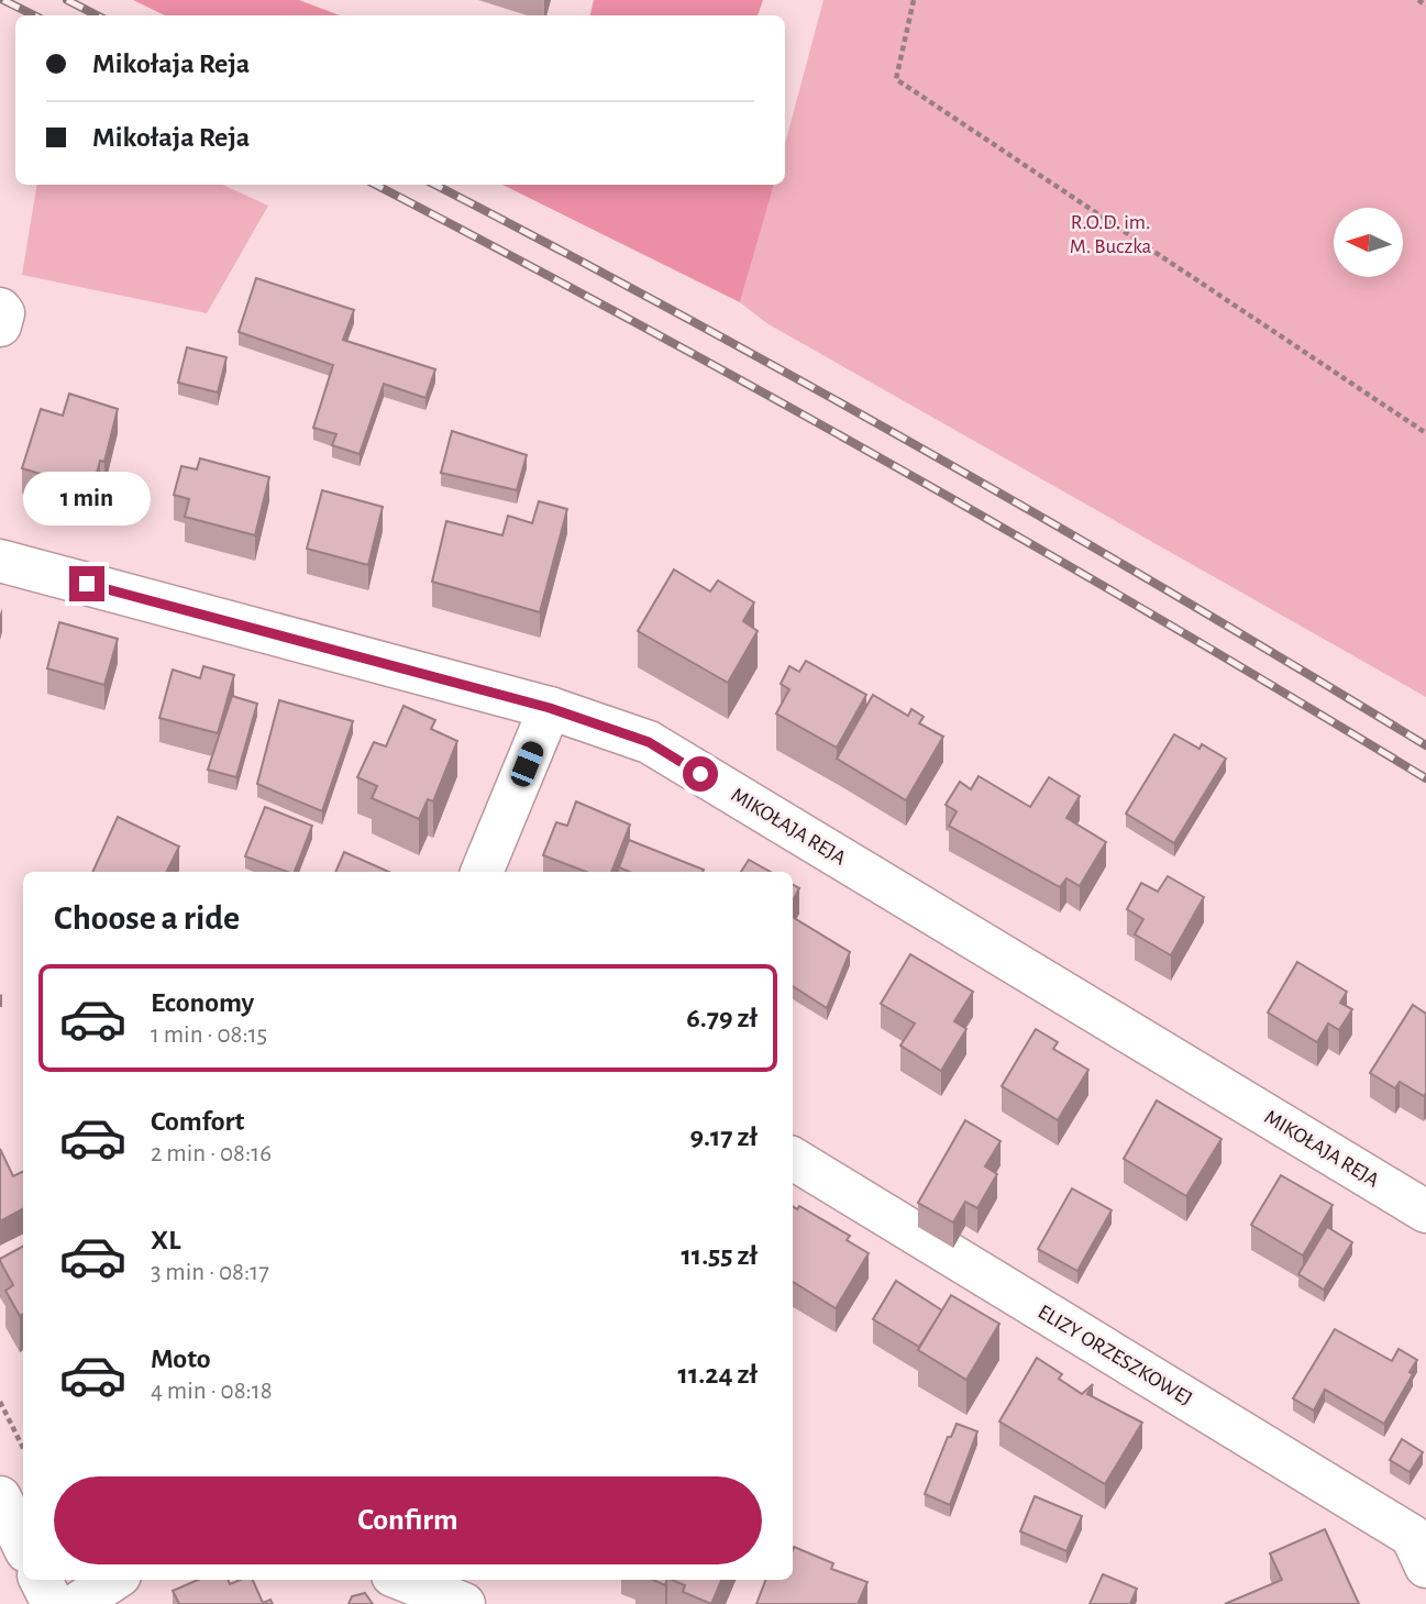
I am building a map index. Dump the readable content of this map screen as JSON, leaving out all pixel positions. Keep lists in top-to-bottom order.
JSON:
{
  "streets": {
    "street": ["MIKOŁAJA REJA", "ELIZY ORZESZKOWEJ"]
  },
  "parks": ["R.O.D. im. M. Buczka"],
  "north": "left",
  "page": {
    "banner": ["Mikołaja Reja", "Mikołaja Reja"],
    "bubble": "1 min",
    "heading": "Choose a ride",
    "list": [
      {
        "name": "Economy",
        "note": "1 min · 08:15",
        "value": "6.79 zł"
      },
      {
        "name": "Comfort",
        "note": "2 min · 08:16",
        "value": "9.17 zł"
      },
      {
        "name": "XL",
        "note": "3 min · 08:17",
        "value": "11.55 zł"
      },
      {
        "name": "Moto",
        "note": "4 min · 08:18",
        "value": "11.24 zł"
      }
    ],
    "buttons": "Confirm"
  }
}
